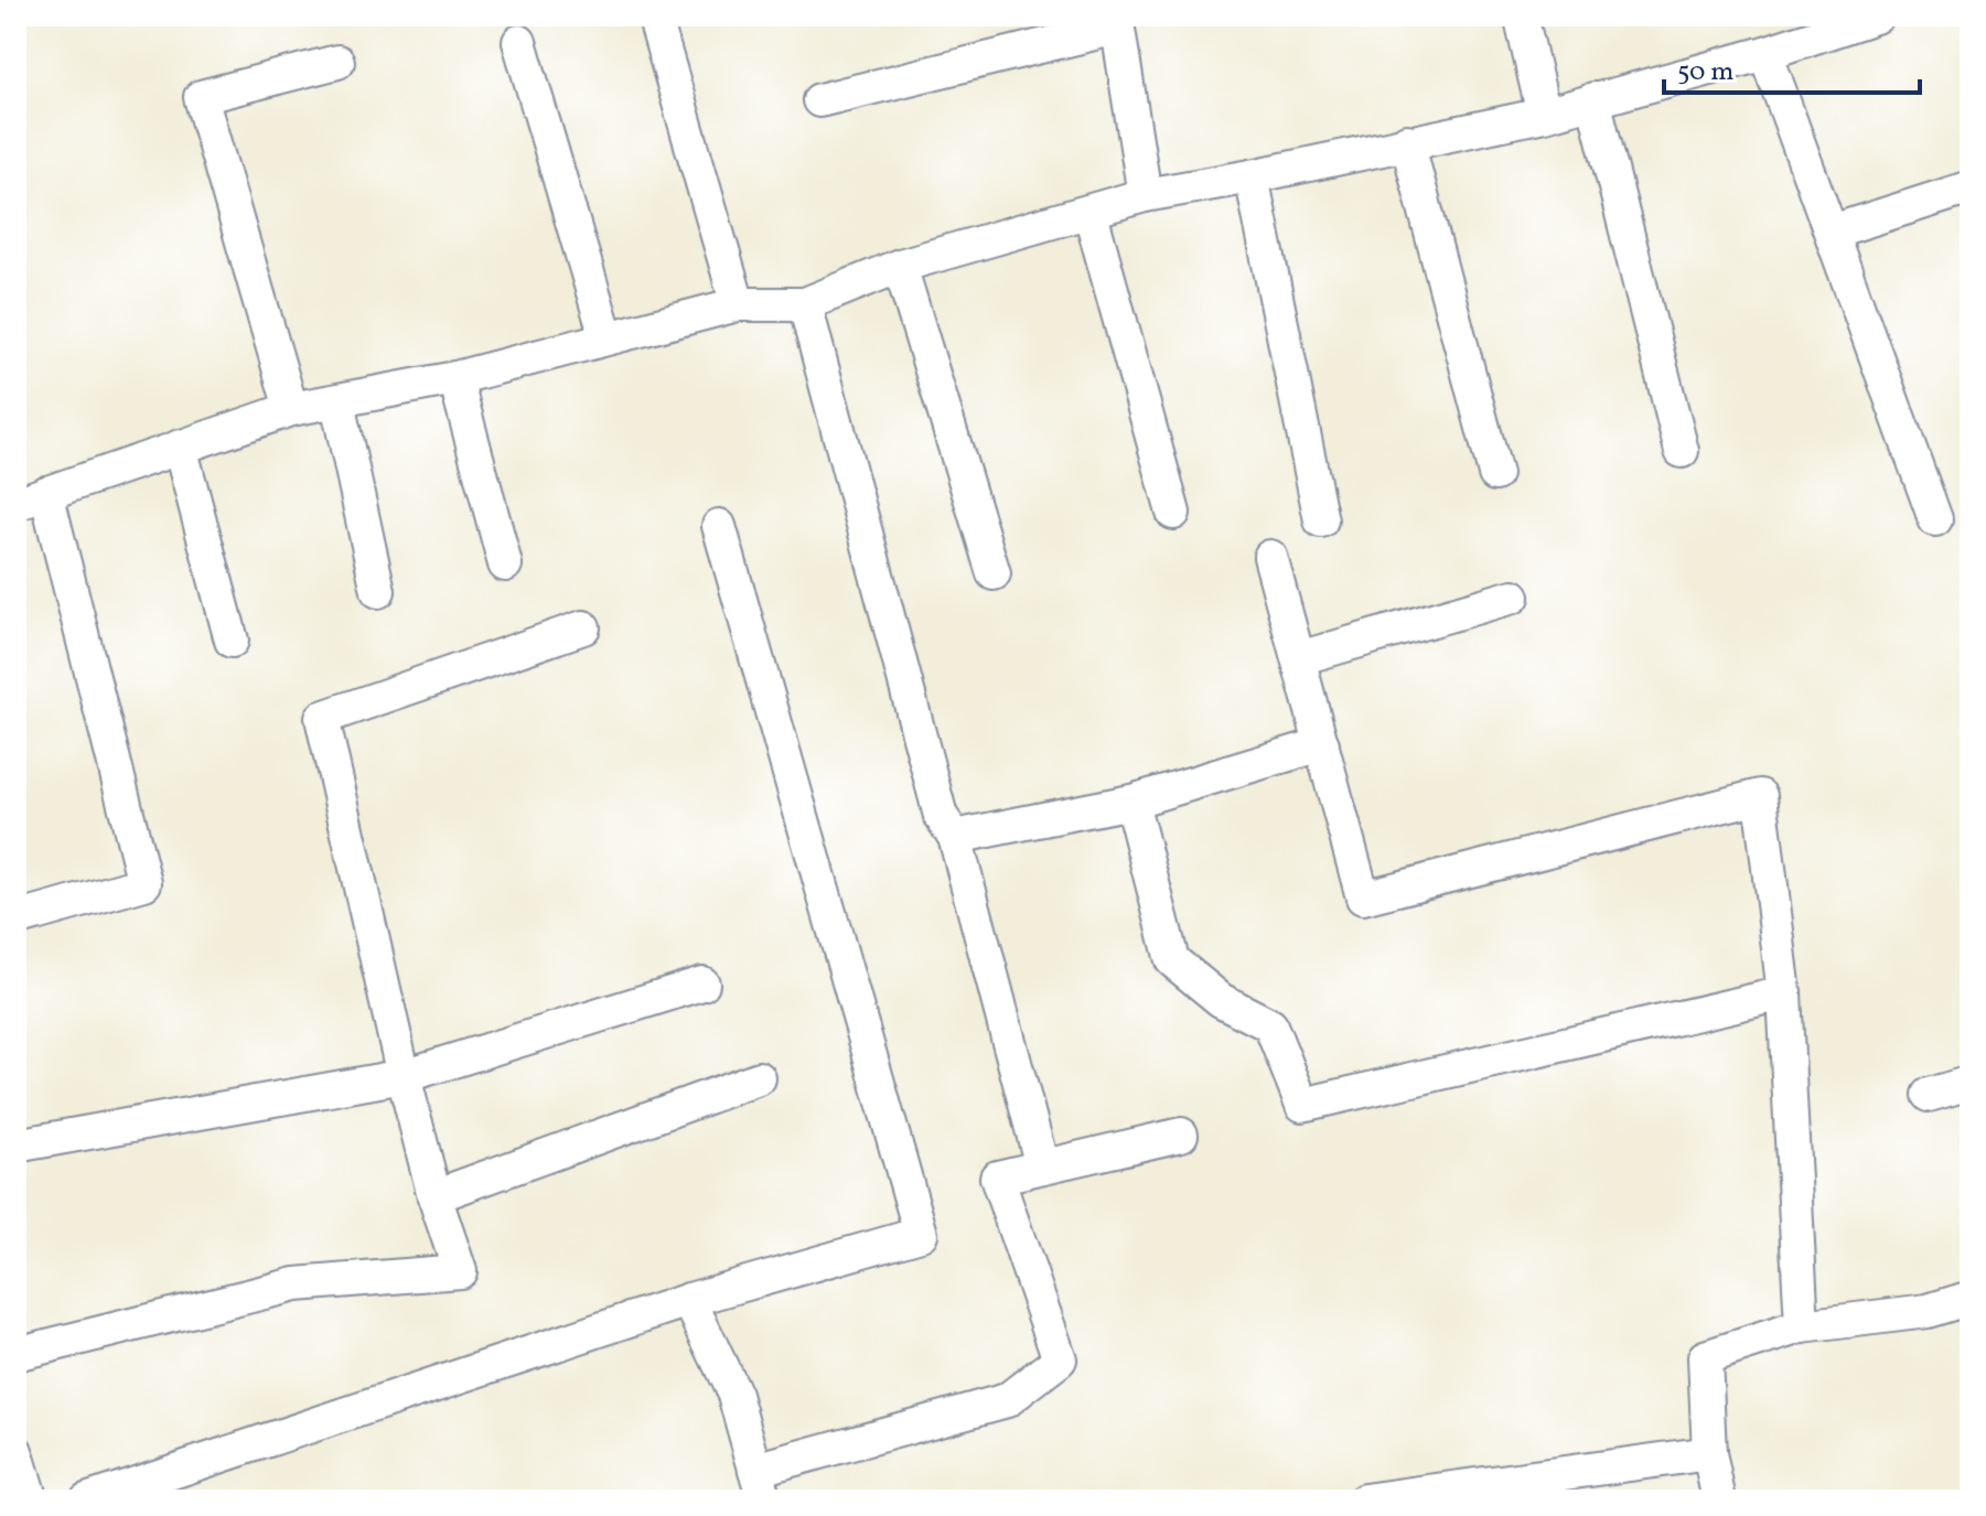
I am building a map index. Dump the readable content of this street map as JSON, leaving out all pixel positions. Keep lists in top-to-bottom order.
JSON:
{
  "scale_bar": "50 m"
}
